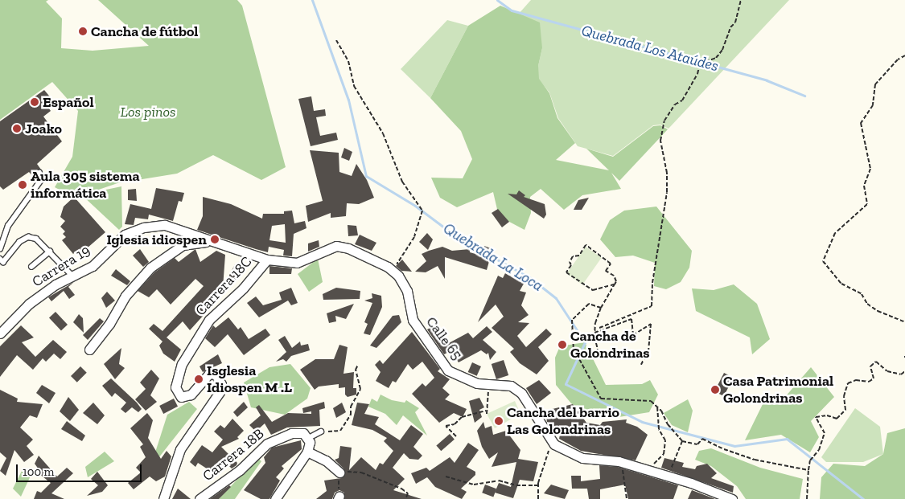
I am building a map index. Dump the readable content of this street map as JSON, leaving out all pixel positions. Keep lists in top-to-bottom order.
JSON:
{
  "streets": {
    "street": [
      "Carrera 19",
      "Carrera 18C",
      "Calle 65",
      "Carrera 18B"
    ]
  },
  "crossings": [
    ["Carrera 19", "Calle 65"],
    ["Carrera 18C", "Calle 65"]
  ],
  "water": ["Quebrada Los Ataúdes", "Quebrada La Loca"],
  "parks": ["Los pinos"],
  "places": [
    "Cancha de fútbol",
    "Español",
    "Joako",
    "Aula 305 sistema informática",
    "Iglesia idiospen",
    "Cancha de Golondrinas",
    "Isglesia Idiospen M .L",
    "Casa Patrimonial Golondrinas",
    "Cancha del barrio Las Golondrinas"
  ],
  "scale_bar": "100 m"
}
